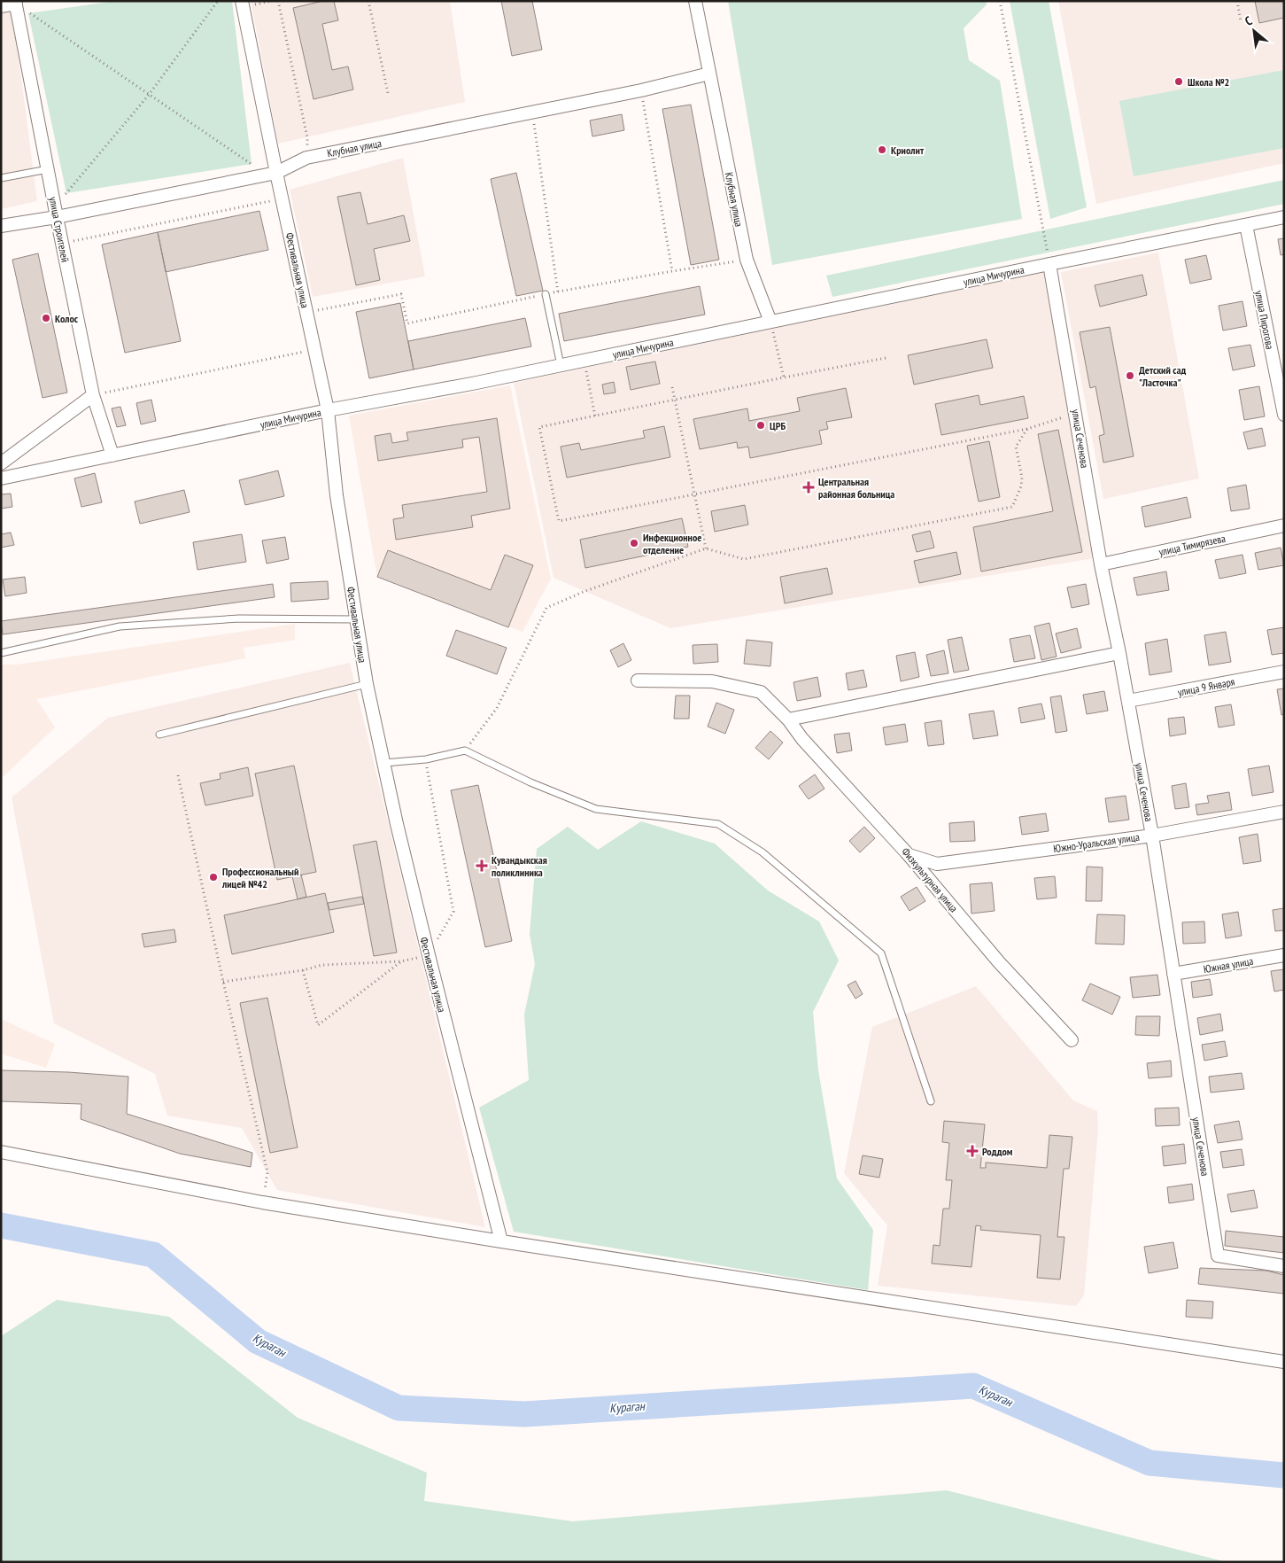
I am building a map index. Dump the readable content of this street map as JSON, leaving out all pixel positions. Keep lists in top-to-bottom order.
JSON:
{
  "streets": {
    "street": [
      "Клубная улица",
      "улица Строителей",
      "Фестивальная улица",
      "улица Мичурина",
      "улица Пирогова",
      "улица Сеченова",
      "улица Тимирязева",
      "улица 9 Января",
      "Южно-Уральская улица",
      "Физкультурная улица",
      "Южная улица"
    ]
  },
  "crossings": [
    ["Клубная улица", "улица Строителей"],
    ["Клубная улица", "Фестивальная улица"],
    ["Клубная улица", "улица Мичурина"],
    ["улица Строителей", "улица Мичурина"],
    ["Фестивальная улица", "улица Мичурина"],
    ["улица Мичурина", "улица Пирогова"],
    ["улица Мичурина", "улица Сеченова"],
    ["улица Сеченова", "улица Тимирязева"],
    ["улица Сеченова", "улица 9 Января"],
    ["улица Сеченова", "Южно-Уральская улица"],
    ["улица Сеченова", "Южная улица"],
    ["Южно-Уральская улица", "Физкультурная улица"]
  ],
  "water": ["Кураган"],
  "places": {
    "other": [
      "Школа №2",
      "Криолит",
      "Колос",
      "Детский сад \"Ласточка\"",
      "ЦРБ",
      "Инфекционное отделение",
      "Профессиональный лицей №42"
    ],
    "health": ["Центральная районная больница", "Кувандыкская поликлиника", "Роддом"]
  },
  "north": "top left"
}
